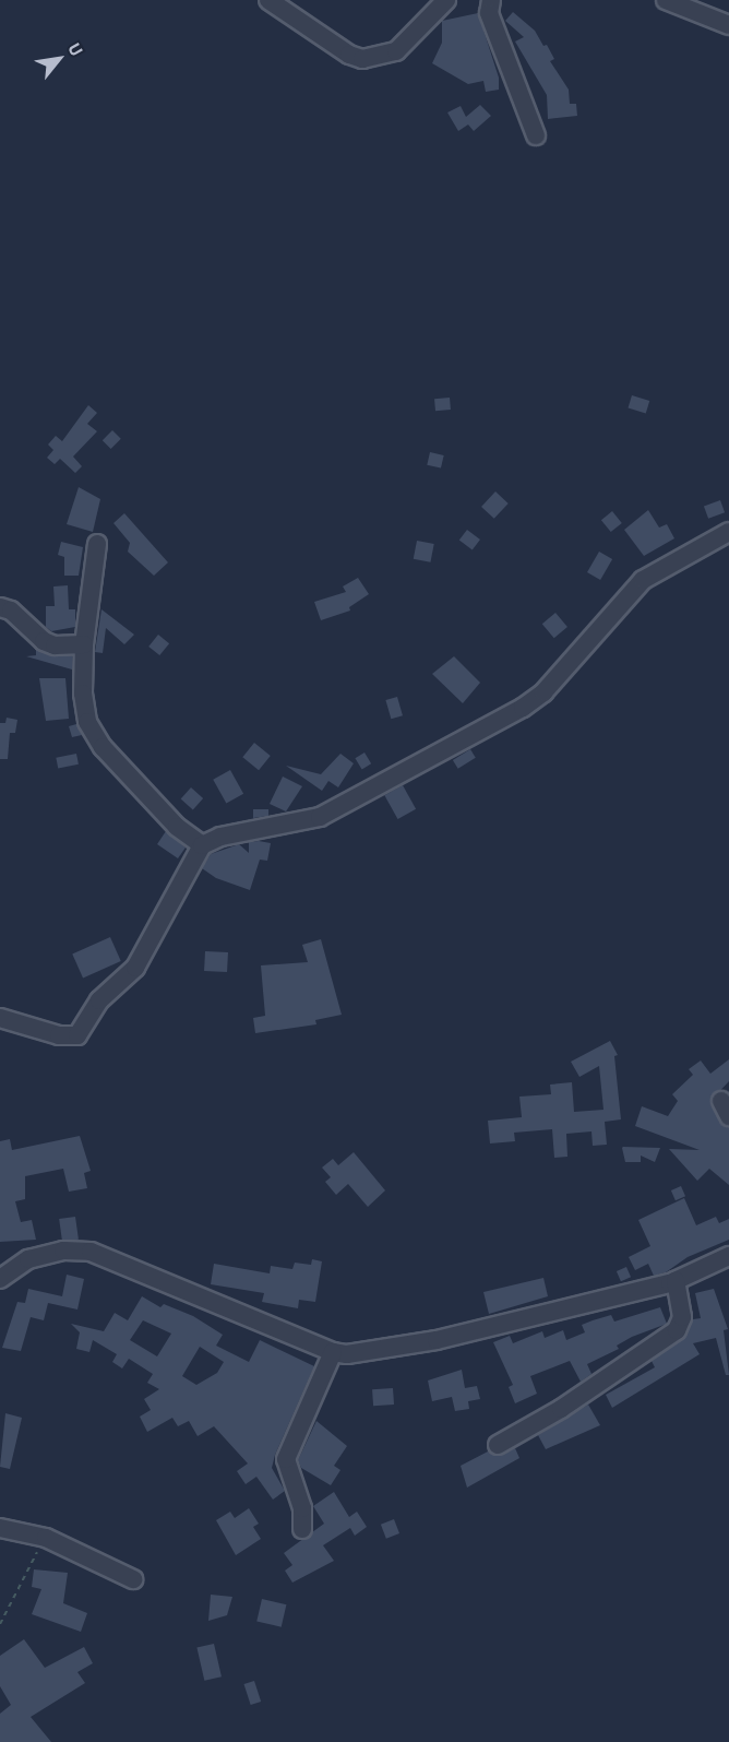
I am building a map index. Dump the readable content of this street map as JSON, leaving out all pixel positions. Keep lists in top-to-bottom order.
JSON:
{
  "north": "top right"
}
